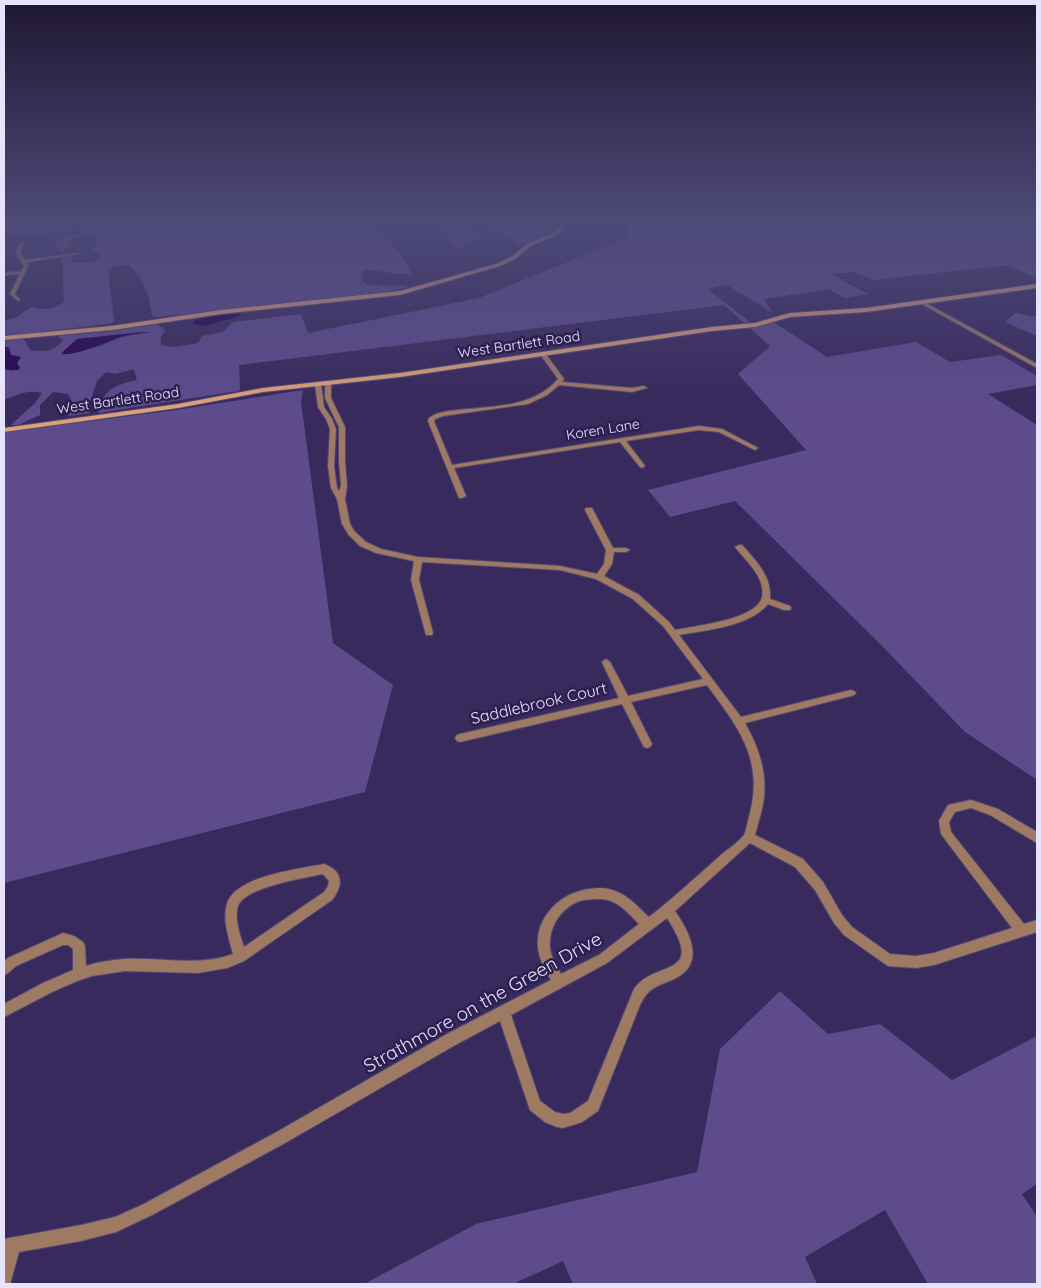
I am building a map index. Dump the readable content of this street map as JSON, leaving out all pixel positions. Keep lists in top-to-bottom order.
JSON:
{
  "streets": {
    "street": [
      "West Bartlett Road",
      "Koren Lane",
      "Saddlebrook Court",
      "Strathmore on the Green Drive"
    ]
  }
}
